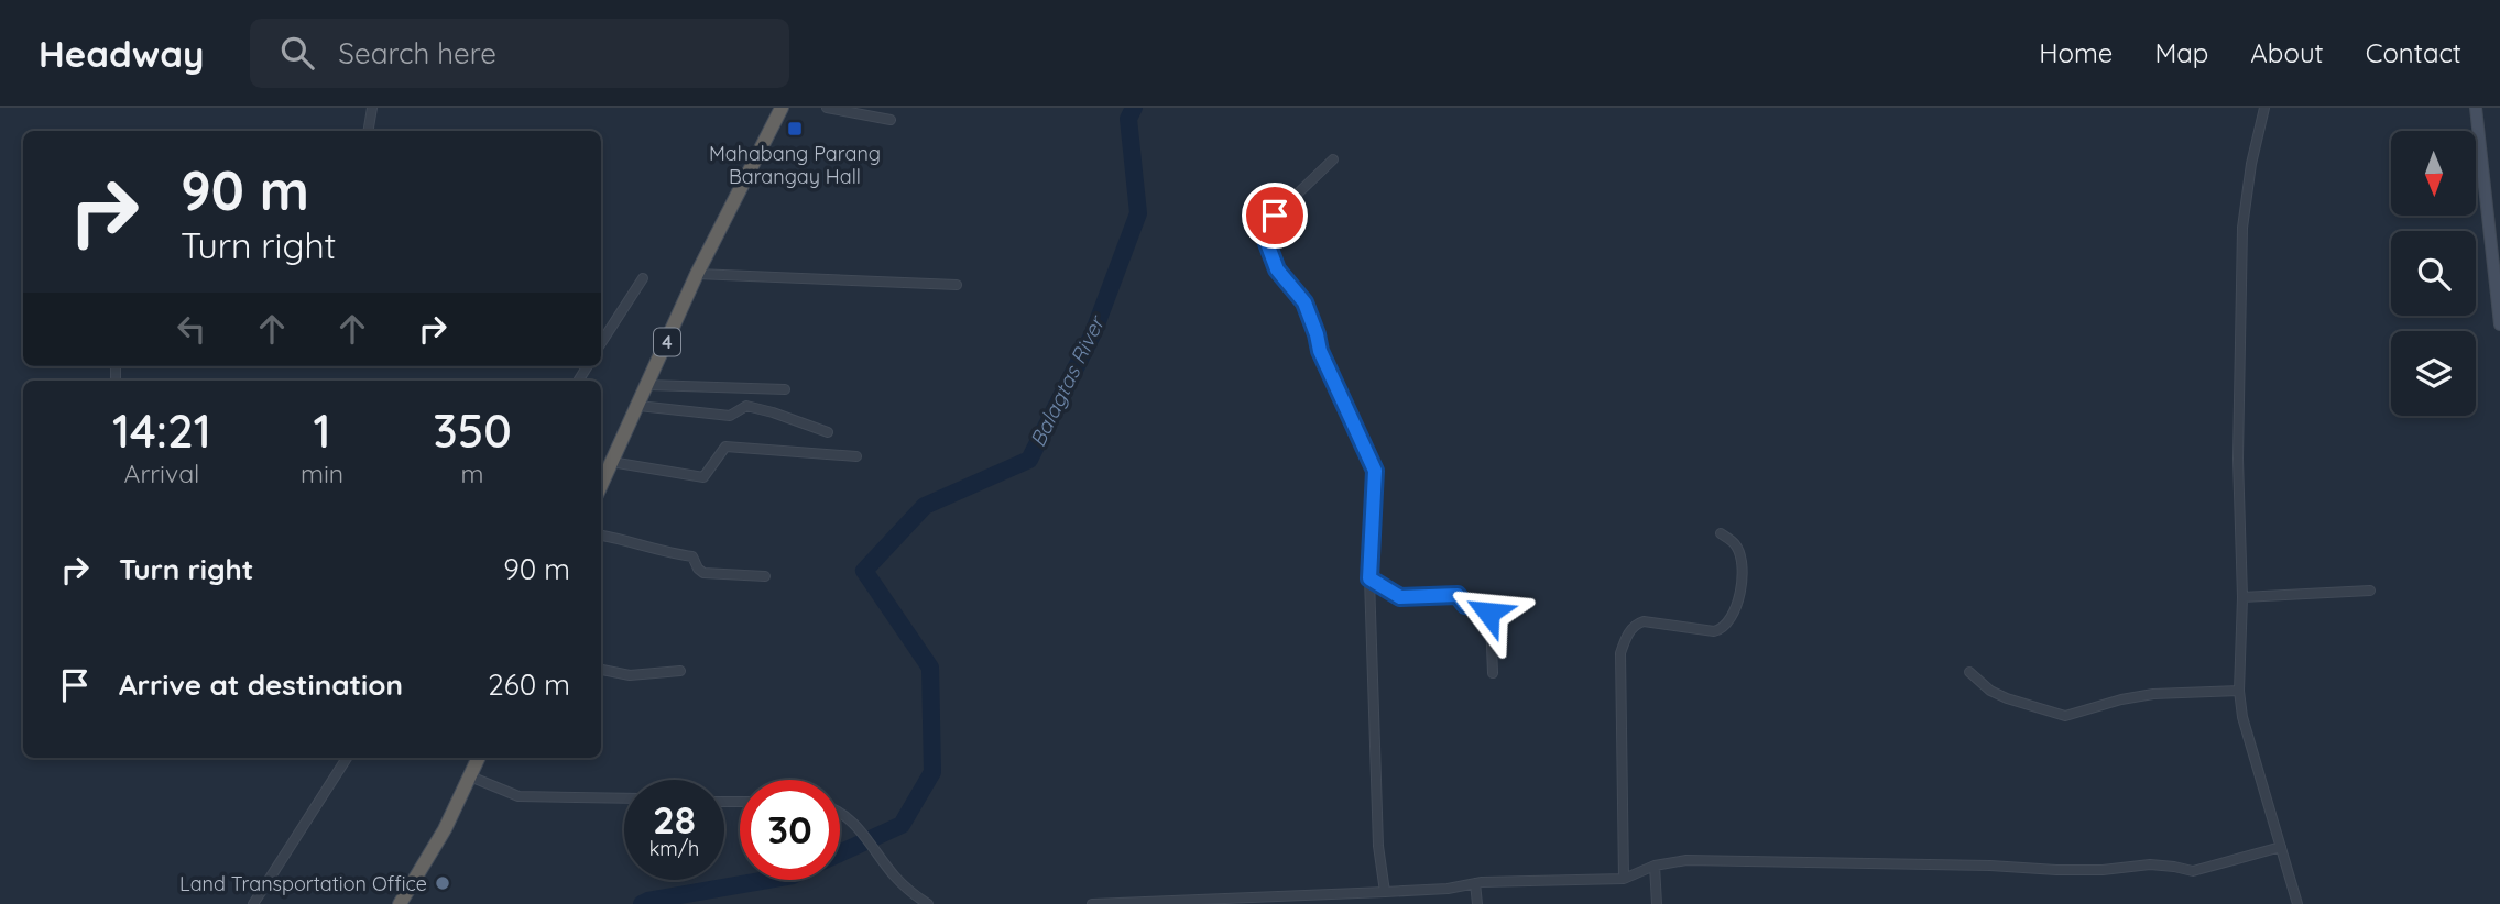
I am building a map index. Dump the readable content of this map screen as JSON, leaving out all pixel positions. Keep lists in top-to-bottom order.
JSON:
{
  "streets": {
    "highway": ["4"]
  },
  "water": ["Balagtas River"],
  "places": {
    "transit": ["Mahabang Parang Barangay Hall"],
    "other": ["Land Transportation Office"]
  },
  "north": "bottom",
  "page": {
    "header": "Headway",
    "search": "Search here",
    "nav": [
      "Home",
      "Map",
      "About",
      "Contact"
    ],
    "turn": ["90 m", "Turn right"],
    "eta": [
      "14:21",
      "Arrival",
      "1",
      "min",
      "350",
      "m"
    ],
    "list": [
      {
        "name": "Turn right",
        "value": "90 m"
      },
      {
        "name": "Arrive at destination",
        "value": "260 m"
      }
    ],
    "speed": "28 km/h",
    "limit": "30"
  }
}
